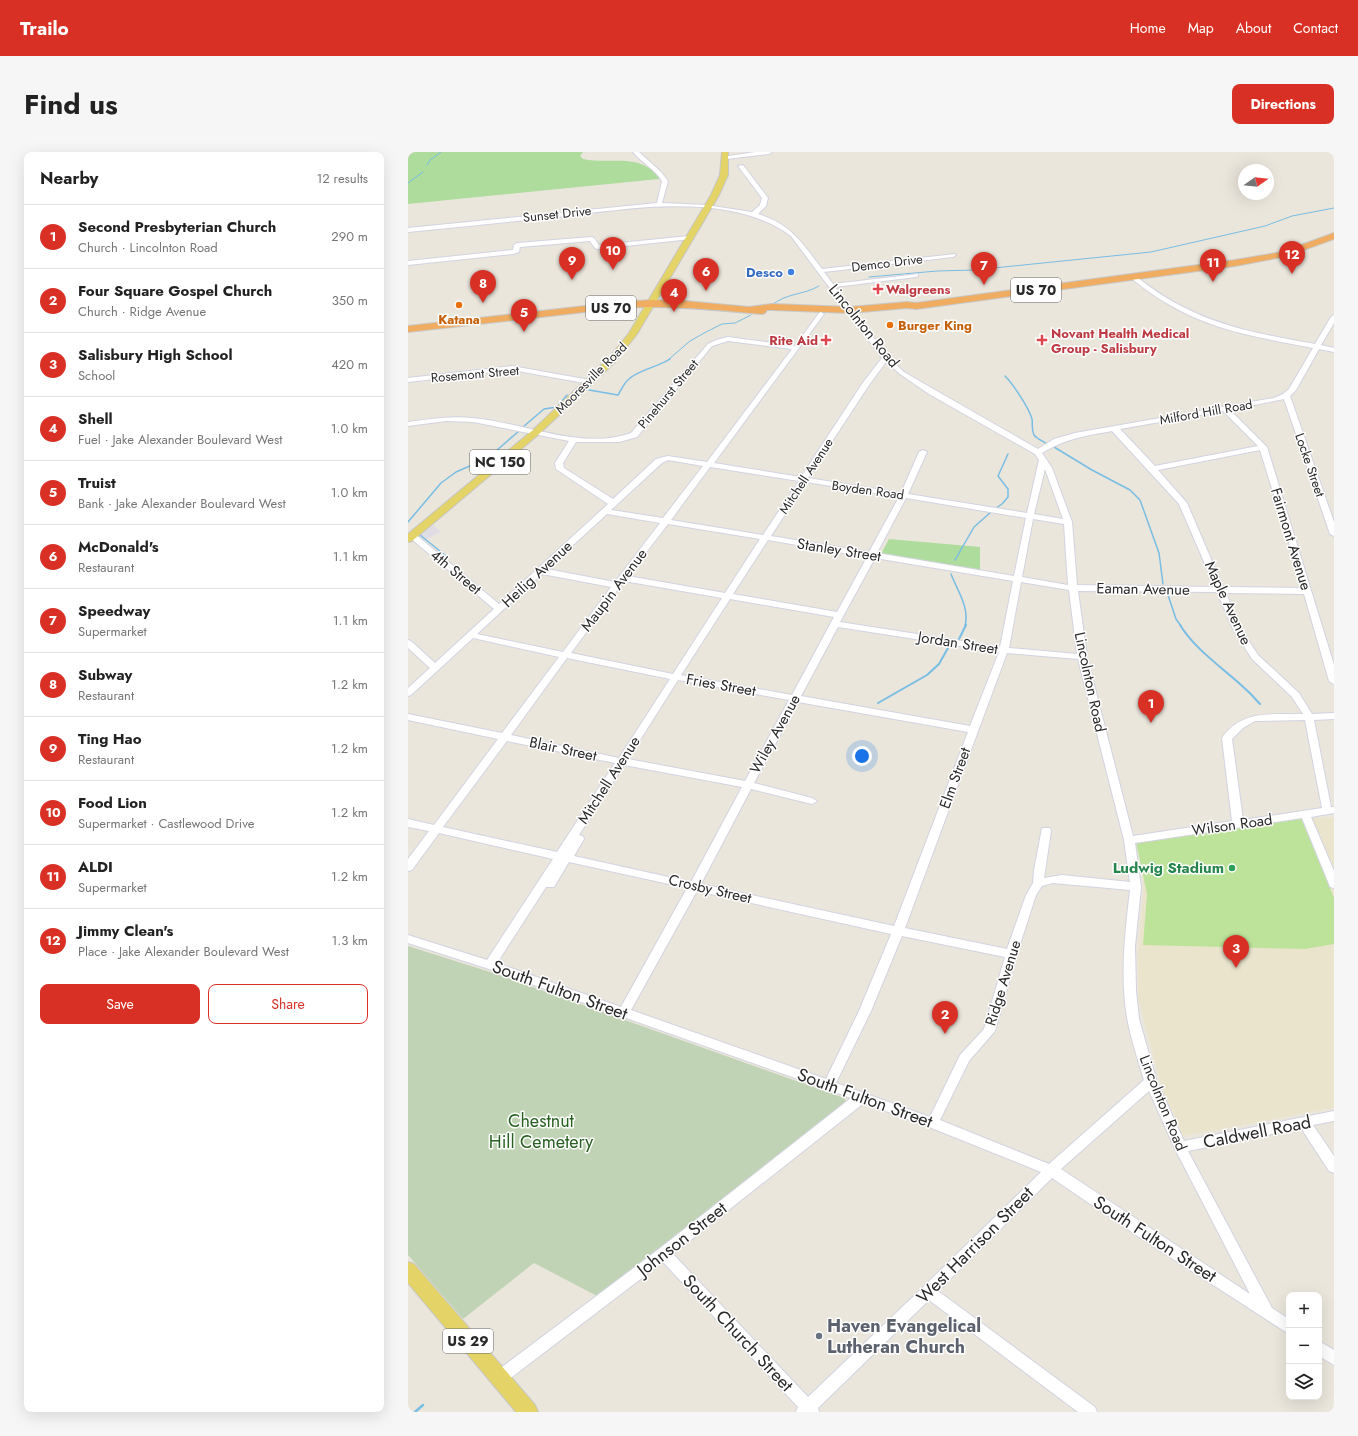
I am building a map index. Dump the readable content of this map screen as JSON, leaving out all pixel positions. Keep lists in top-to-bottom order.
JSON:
{
  "streets": {
    "highway": ["US 70"],
    "main road": ["Mooresville Road", "NC 150", "US 29"],
    "street": [
      "Sunset Drive",
      "Demco Drive",
      "Lincolnton Road",
      "Rosemont Street",
      "Pinehurst Street",
      "Milford Hill Road",
      "Locke Street",
      "Mitchell Avenue",
      "Boyden Road",
      "Fairmont Avenue",
      "Stanley Street",
      "4th Street",
      "Heilig Avenue",
      "Eaman Avenue",
      "Maupin Avenue",
      "Maple Avenue",
      "Jordan Street",
      "Fries Street",
      "Wiley Avenue",
      "Blair Street",
      "Elm Street",
      "Wilson Road",
      "Crosby Street",
      "Ridge Avenue",
      "South Fulton Street",
      "Caldwell Road",
      "Johnson Street",
      "West Harrison Street",
      "South Church Street"
    ]
  },
  "crossings": [
    ["Sunset Drive", "Lincolnton Road"],
    ["Sunset Drive", "Mooresville Road"],
    ["Demco Drive", "Lincolnton Road"],
    ["US 70", "Lincolnton Road"],
    ["US 70", "Mooresville Road"],
    ["US 70", "Maupin Avenue"],
    ["Lincolnton Road", "Mooresville Road"],
    ["Lincolnton Road", "Milford Hill Road"],
    ["Lincolnton Road", "Mitchell Avenue"],
    ["Lincolnton Road", "Boyden Road"],
    ["Lincolnton Road", "Stanley Street"],
    ["Lincolnton Road", "Eaman Avenue"],
    ["Lincolnton Road", "Jordan Street"],
    ["Lincolnton Road", "Elm Street"],
    ["Lincolnton Road", "Wilson Road"],
    ["Lincolnton Road", "South Fulton Street"],
    ["Lincolnton Road", "Caldwell Road"],
    ["Lincolnton Road", "West Harrison Street"],
    ["Rosemont Street", "Mooresville Road"],
    ["Mooresville Road", "Pinehurst Street"],
    ["Mooresville Road", "4th Street"],
    ["Pinehurst Street", "Maupin Avenue"],
    ["Milford Hill Road", "Locke Street"],
    ["Milford Hill Road", "Fairmont Avenue"],
    ["Milford Hill Road", "Maple Avenue"],
    ["Milford Hill Road", "Elm Street"],
    ["Mitchell Avenue", "Boyden Road"],
    ["Mitchell Avenue", "Stanley Street"],
    ["Mitchell Avenue", "Fries Street"],
    ["Mitchell Avenue", "Blair Street"],
    ["Mitchell Avenue", "Crosby Street"],
    ["Mitchell Avenue", "South Fulton Street"],
    ["Boyden Road", "Heilig Avenue"],
    ["Boyden Road", "Maupin Avenue"],
    ["Boyden Road", "Wiley Avenue"],
    ["Boyden Road", "Elm Street"],
    ["Fairmont Avenue", "Eaman Avenue"],
    ["Stanley Street", "Heilig Avenue"],
    ["Stanley Street", "Eaman Avenue"],
    ["Stanley Street", "Maupin Avenue"],
    ["Stanley Street", "Wiley Avenue"],
    ["Stanley Street", "Elm Street"],
    ["4th Street", "Heilig Avenue"],
    ["Heilig Avenue", "Fries Street"],
    ["Eaman Avenue", "Maple Avenue"],
    ["Maupin Avenue", "Fries Street"],
    ["Maupin Avenue", "Blair Street"],
    ["Maupin Avenue", "Crosby Street"],
    ["Maple Avenue", "Wilson Road"],
    ["Jordan Street", "Wiley Avenue"],
    ["Jordan Street", "Elm Street"],
    ["Fries Street", "Wiley Avenue"],
    ["Fries Street", "Elm Street"],
    ["Wiley Avenue", "Blair Street"],
    ["Wiley Avenue", "Crosby Street"],
    ["Wiley Avenue", "South Fulton Street"],
    ["Elm Street", "Crosby Street"],
    ["Elm Street", "South Fulton Street"],
    ["Crosby Street", "Ridge Avenue"],
    ["Ridge Avenue", "South Fulton Street"],
    ["South Fulton Street", "Johnson Street"],
    ["South Fulton Street", "West Harrison Street"],
    ["Johnson Street", "South Church Street"],
    ["Johnson Street", "US 29"],
    ["West Harrison Street", "South Church Street"]
  ],
  "parks": ["Chestnut Hill Cemetery"],
  "places": {
    "other": [
      "Desco",
      "Katana",
      "Burger King",
      "Ludwig Stadium",
      "Haven Evangelical Lutheran Church"
    ],
    "health": ["Walgreens", "Rite Aid", "Novant Health Medical Group - Salisbury"]
  },
  "north": "right",
  "page": {
    "header": "Trailo",
    "nav": [
      "Home",
      "Map",
      "About",
      "Contact"
    ],
    "title": "Find us",
    "buttons": [
      "Directions",
      ["Save", "Share"]
    ],
    "heading": ["Nearby", "12 results"],
    "list": [
      {
        "mark": "1",
        "name": "Second Presbyterian Church",
        "note": "Church · Lincolnton Road",
        "value": "290 m"
      },
      {
        "mark": "2",
        "name": "Four Square Gospel Church",
        "note": "Church · Ridge Avenue",
        "value": "350 m"
      },
      {
        "mark": "3",
        "name": "Salisbury High School",
        "note": "School",
        "value": "420 m"
      },
      {
        "mark": "4",
        "name": "Shell",
        "note": "Fuel · Jake Alexander Boulevard West",
        "value": "1.0 km"
      },
      {
        "mark": "5",
        "name": "Truist",
        "note": "Bank · Jake Alexander Boulevard West",
        "value": "1.0 km"
      },
      {
        "mark": "6",
        "name": "McDonald's",
        "note": "Restaurant",
        "value": "1.1 km"
      },
      {
        "mark": "7",
        "name": "Speedway",
        "note": "Supermarket",
        "value": "1.1 km"
      },
      {
        "mark": "8",
        "name": "Subway",
        "note": "Restaurant",
        "value": "1.2 km"
      },
      {
        "mark": "9",
        "name": "Ting Hao",
        "note": "Restaurant",
        "value": "1.2 km"
      },
      {
        "mark": "10",
        "name": "Food Lion",
        "note": "Supermarket · Castlewood Drive",
        "value": "1.2 km"
      },
      {
        "mark": "11",
        "name": "ALDI",
        "note": "Supermarket",
        "value": "1.2 km"
      },
      {
        "mark": "12",
        "name": "Jimmy Clean's",
        "note": "Place · Jake Alexander Boulevard West",
        "value": "1.3 km"
      }
    ],
    "pins": [
      "10",
      "12",
      "9",
      "11",
      "7",
      "6",
      "8",
      "4",
      "5",
      "1",
      "3",
      "2"
    ],
    "map_buttons": ["+", "−"]
  }
}
